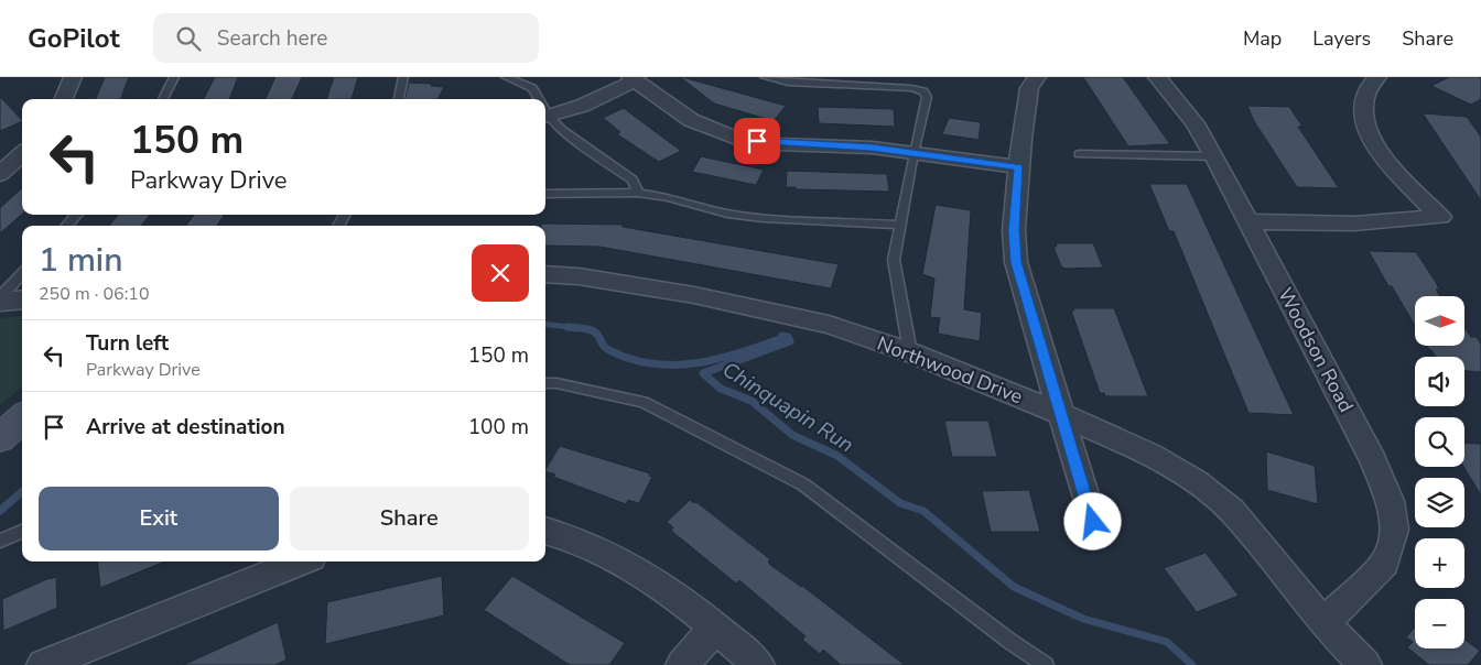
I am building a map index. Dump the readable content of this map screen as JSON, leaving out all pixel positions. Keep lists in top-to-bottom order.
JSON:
{
  "streets": {
    "street": ["Woodson Road", "Northwood Drive"]
  },
  "crossings": [
    ["Woodson Road", "Northwood Drive"]
  ],
  "water": ["Chinquapin Run"],
  "north": "right",
  "page": {
    "header": "GoPilot",
    "search": "Search here",
    "nav": ["Map", "Layers", "Share"],
    "turn": ["150 m", "Parkway Drive"],
    "heading": ["1 min", "250 m · 06:10"],
    "map_buttons": ["+", "−"],
    "list": [
      {
        "name": "Turn left",
        "note": "Parkway Drive",
        "value": "150 m"
      },
      {
        "name": "Arrive at destination",
        "value": "100 m"
      }
    ],
    "buttons": ["Exit", "Share"]
  }
}
